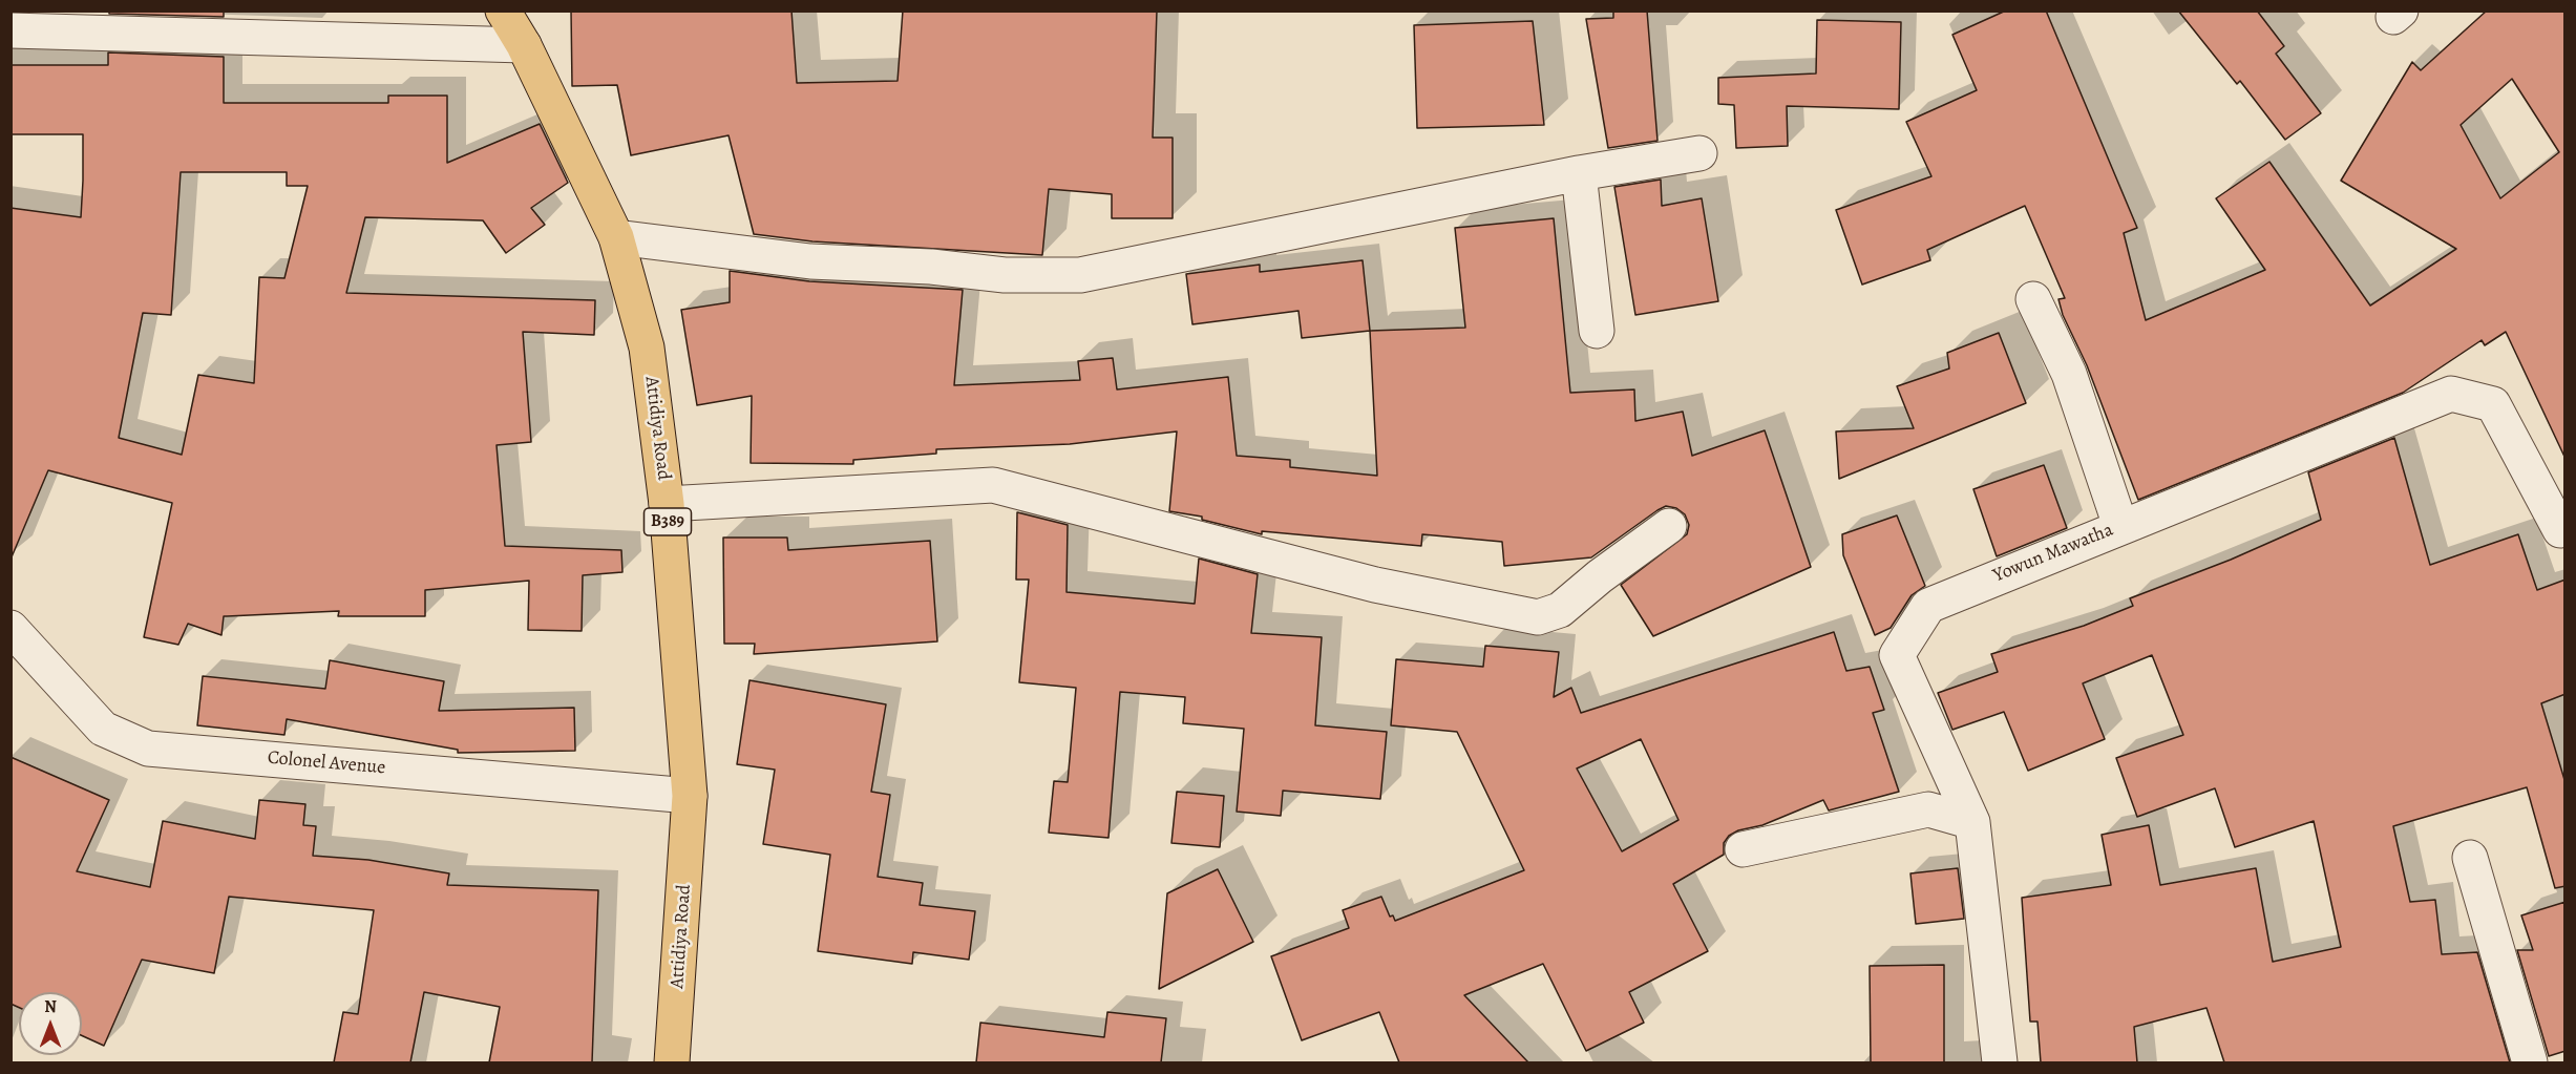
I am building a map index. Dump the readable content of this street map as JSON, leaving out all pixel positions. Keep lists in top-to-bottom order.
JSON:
{
  "streets": {
    "main road": ["Attidiya Road", "B389"],
    "street": ["Yowun Mawatha", "Colonel Avenue"]
  },
  "crossings": [
    ["Attidiya Road", "Colonel Avenue"]
  ],
  "north": "top"
}
